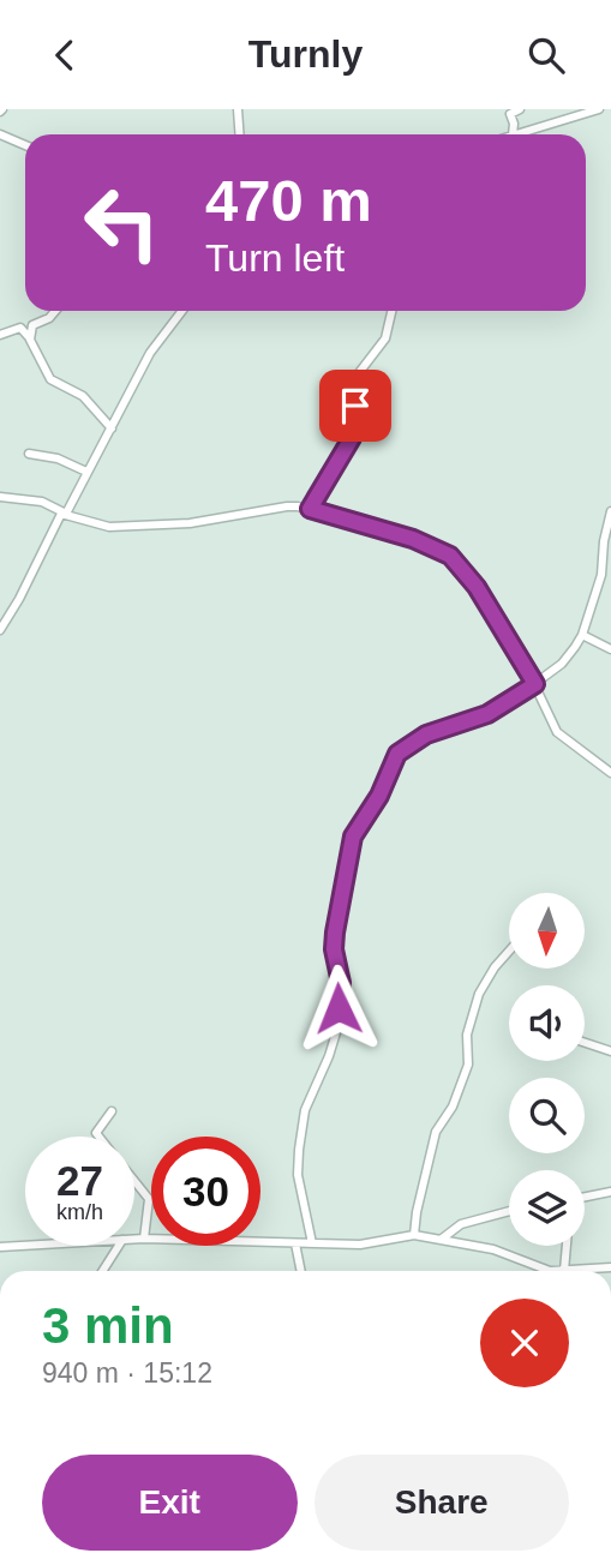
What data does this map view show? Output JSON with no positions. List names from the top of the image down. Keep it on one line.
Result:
{"north":"bottom","page":{"header":"Turnly","turn":["470 m","Turn left"],"speed":"27 km/h","limit":"30","heading":["3 min","940 m · 15:12"],"buttons":["Exit","Share"]}}
